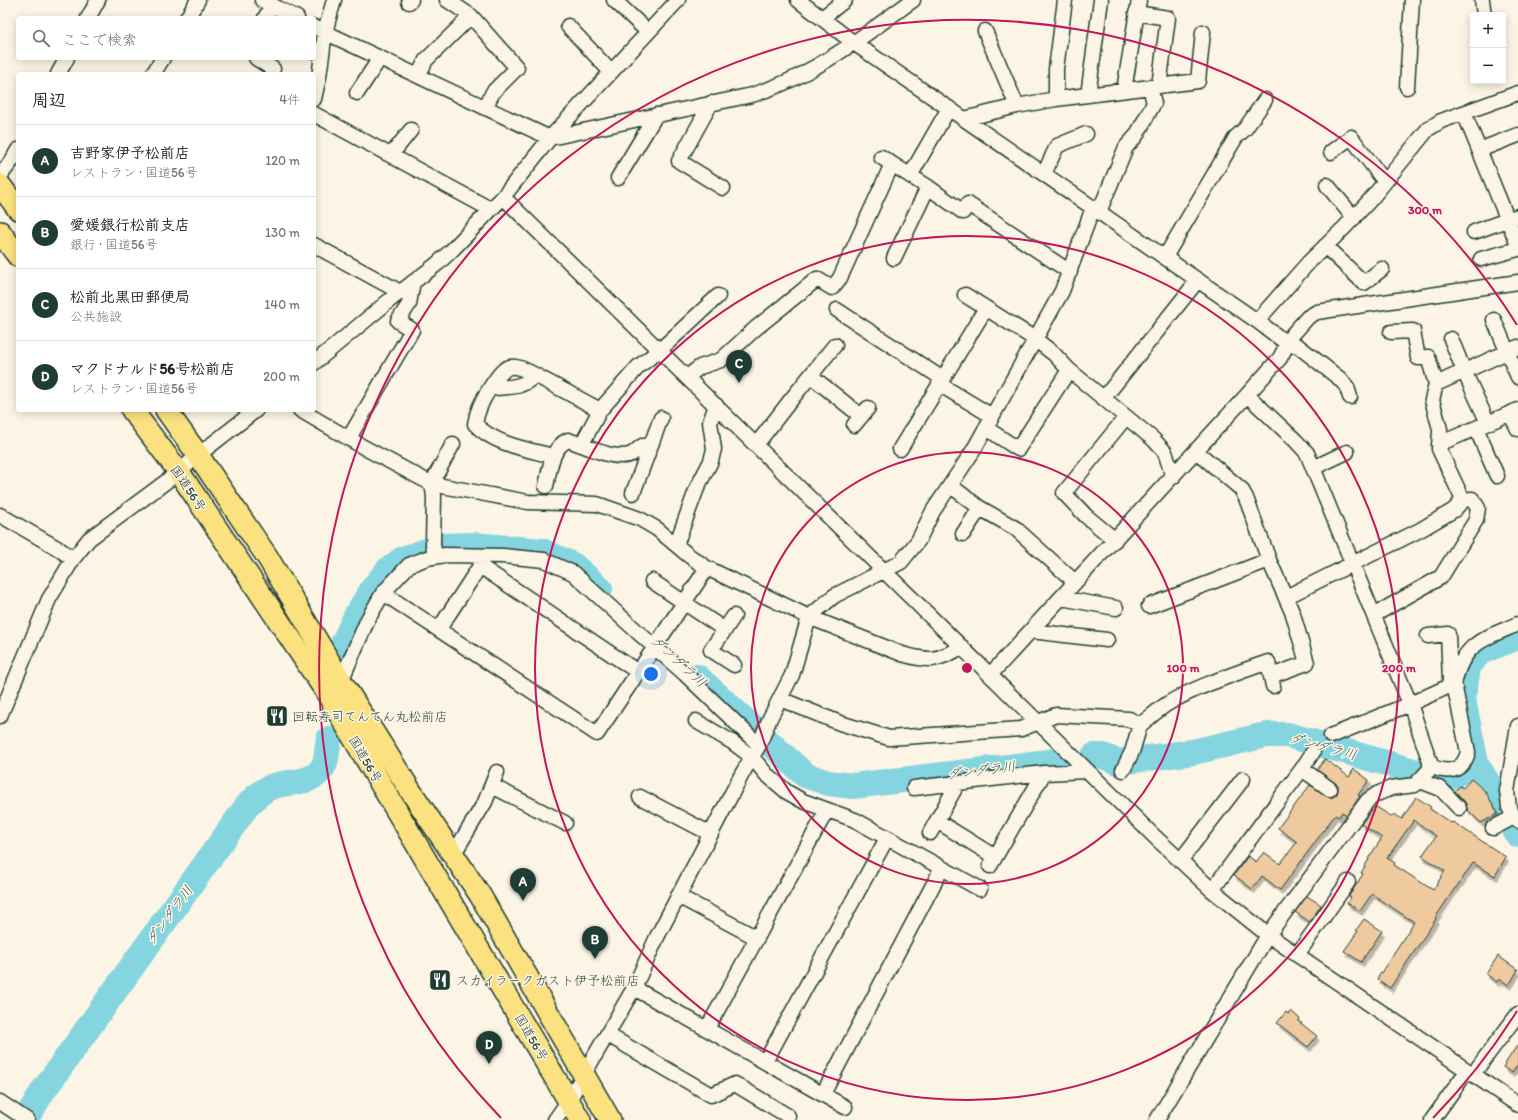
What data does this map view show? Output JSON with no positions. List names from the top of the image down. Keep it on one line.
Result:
{"streets":{"highway":["国道56号"]},"water":["ダンダラ川"],"places":{"restaurant":["回転寿司てんてん丸松前店","スカイラークガスト伊予松前店"]},"page":{"map_buttons":["+","−"],"search":"ここで検索","heading":["周辺","4件"],"list":[{"mark":"A","name":"吉野家伊予松前店","note":"レストラン · 国道56号","value":"120 m"},{"mark":"B","name":"愛媛銀行松前支店","note":"銀行 · 国道56号","value":"130 m"},{"mark":"C","name":"松前北黒田郵便局","note":"公共施設","value":"140 m"},{"mark":"D","name":"マクドナルド56号松前店","note":"レストラン · 国道56号","value":"200 m"}],"pins":["C","A","B","D"]},"rings":["300 m","100 m","200 m"]}
